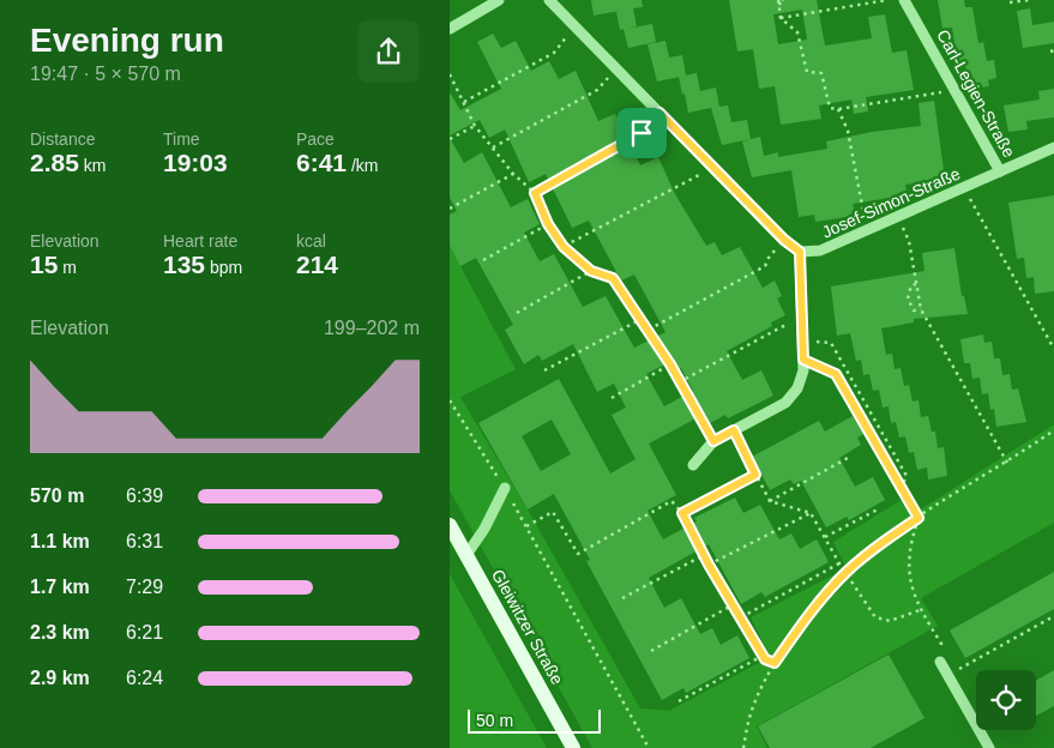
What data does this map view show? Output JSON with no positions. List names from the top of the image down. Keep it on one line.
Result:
{"streets":{"main road":["Gleiwitzer Straße"],"street":["Carl-Legien-Straße","Josef-Simon-Straße"]},"crossings":[["Carl-Legien-Straße","Josef-Simon-Straße"]],"scale_bar":"50 m","page":{"heading":["Evening run","19:47 · 5 × 570 m"],"stats":[["Distance","2.85 km"],["Time","19:03"],["Pace","6:41 /km"],["Elevation","15 m"],["Heart rate","135 bpm"],["kcal","214"]],"chart":["Elevation","199–202 m"],"list":[{"name":"570 m","note":"6:39"},{"name":"1.1 km","note":"6:31"},{"name":"1.7 km","note":"7:29"},{"name":"2.3 km","note":"6:21"},{"name":"2.9 km","note":"6:24"}],"scale":"50 m"}}
